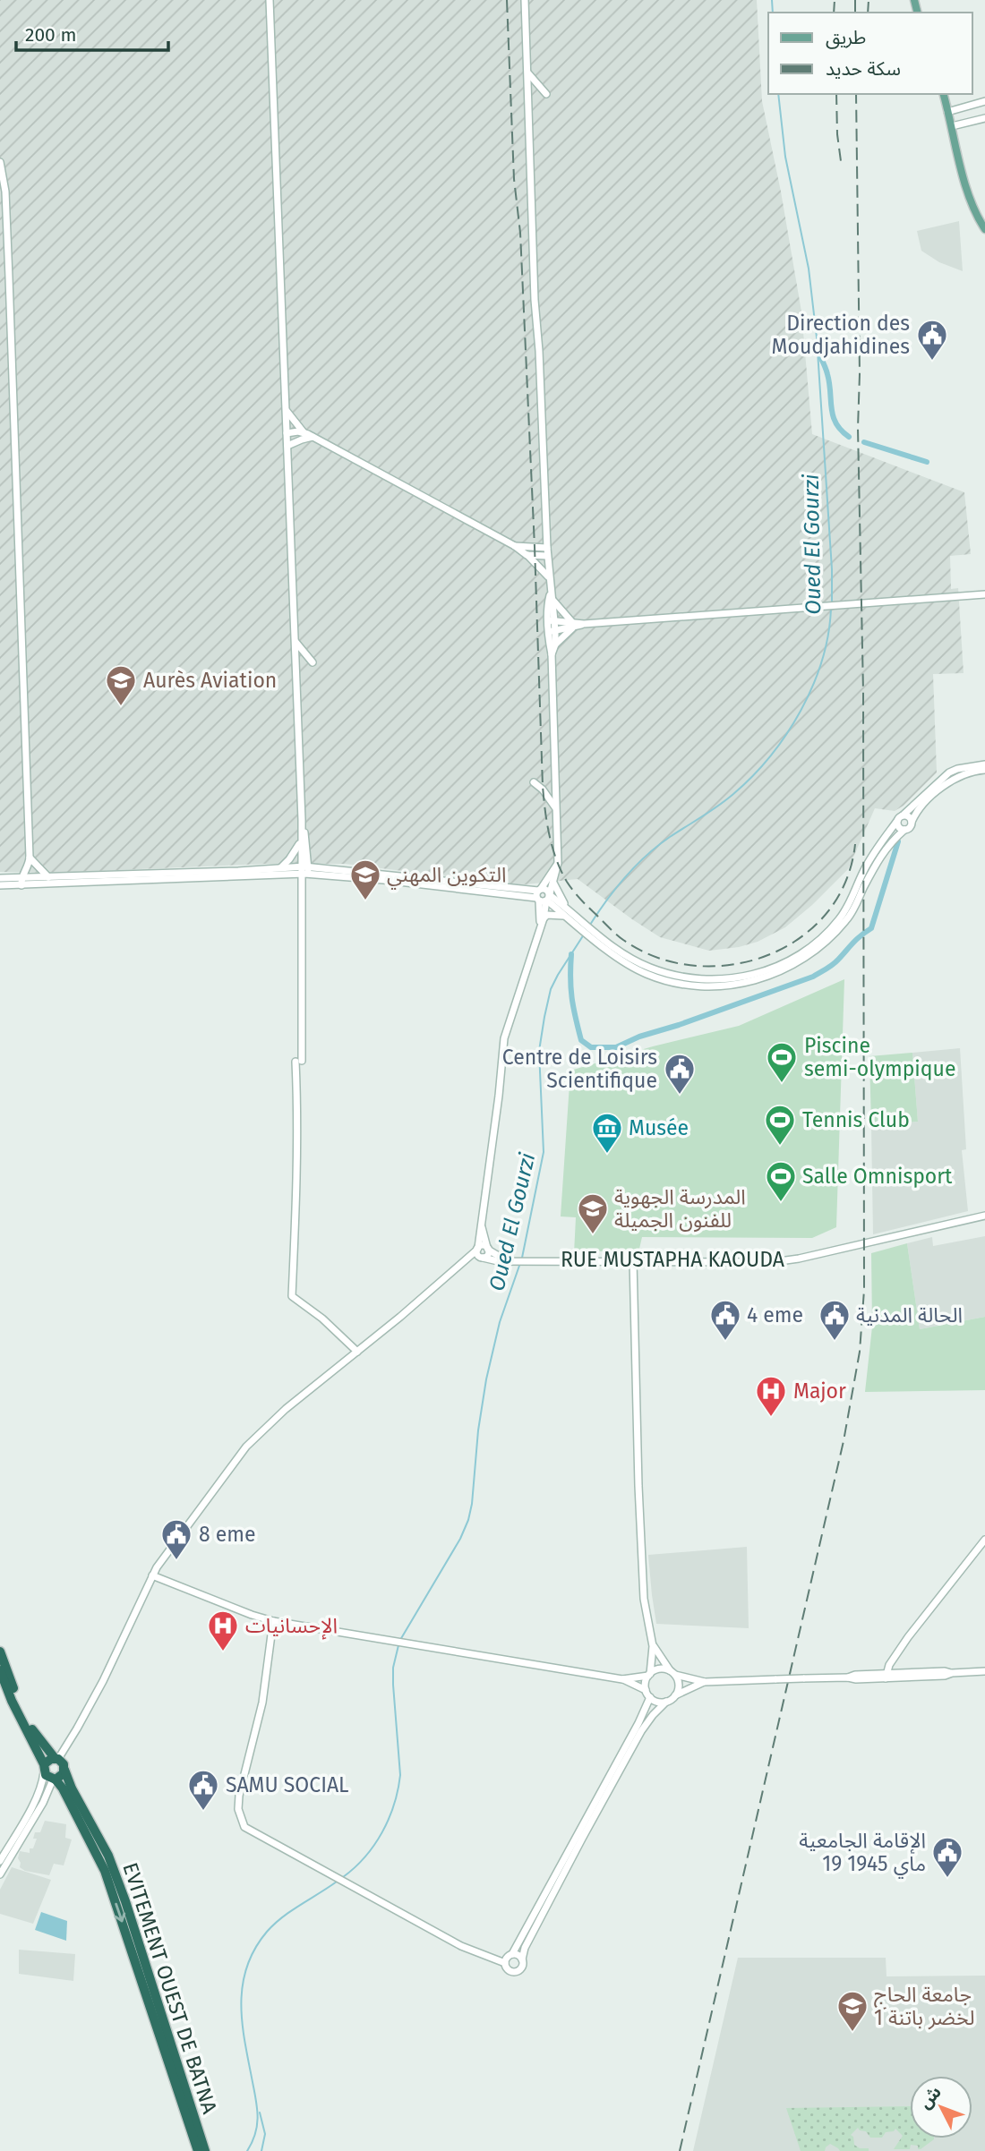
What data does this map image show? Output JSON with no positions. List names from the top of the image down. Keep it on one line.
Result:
{"streets":{"highway":["EVITEMENT OUEST DE BATNA"],"main road":["RUE MUSTAPHA KAOUDA"]},"water":["Oued El Gourzi"],"places":{"public building":["Direction des Moudjahidines","Centre de Loisirs Scientifique","4 eme","الحالة المدنية","8 eme","SAMU SOCIAL","الإقامة الجامعية 19 ماي 1945"],"school or university":["Aurès Aviation","التكوين المهني","المدرسة الجهوية للفنون الجميلة","جامعة الحاج لخضر باتنة 1"],"sports":["Piscine semi-olympique","Tennis Club","Salle Omnisport"],"museum":["Musée"],"hospital":["Major","الإحسانيات"]},"legend":["طريق","سكة حديد"],"scale_bar":"200 m","north":"top left"}
